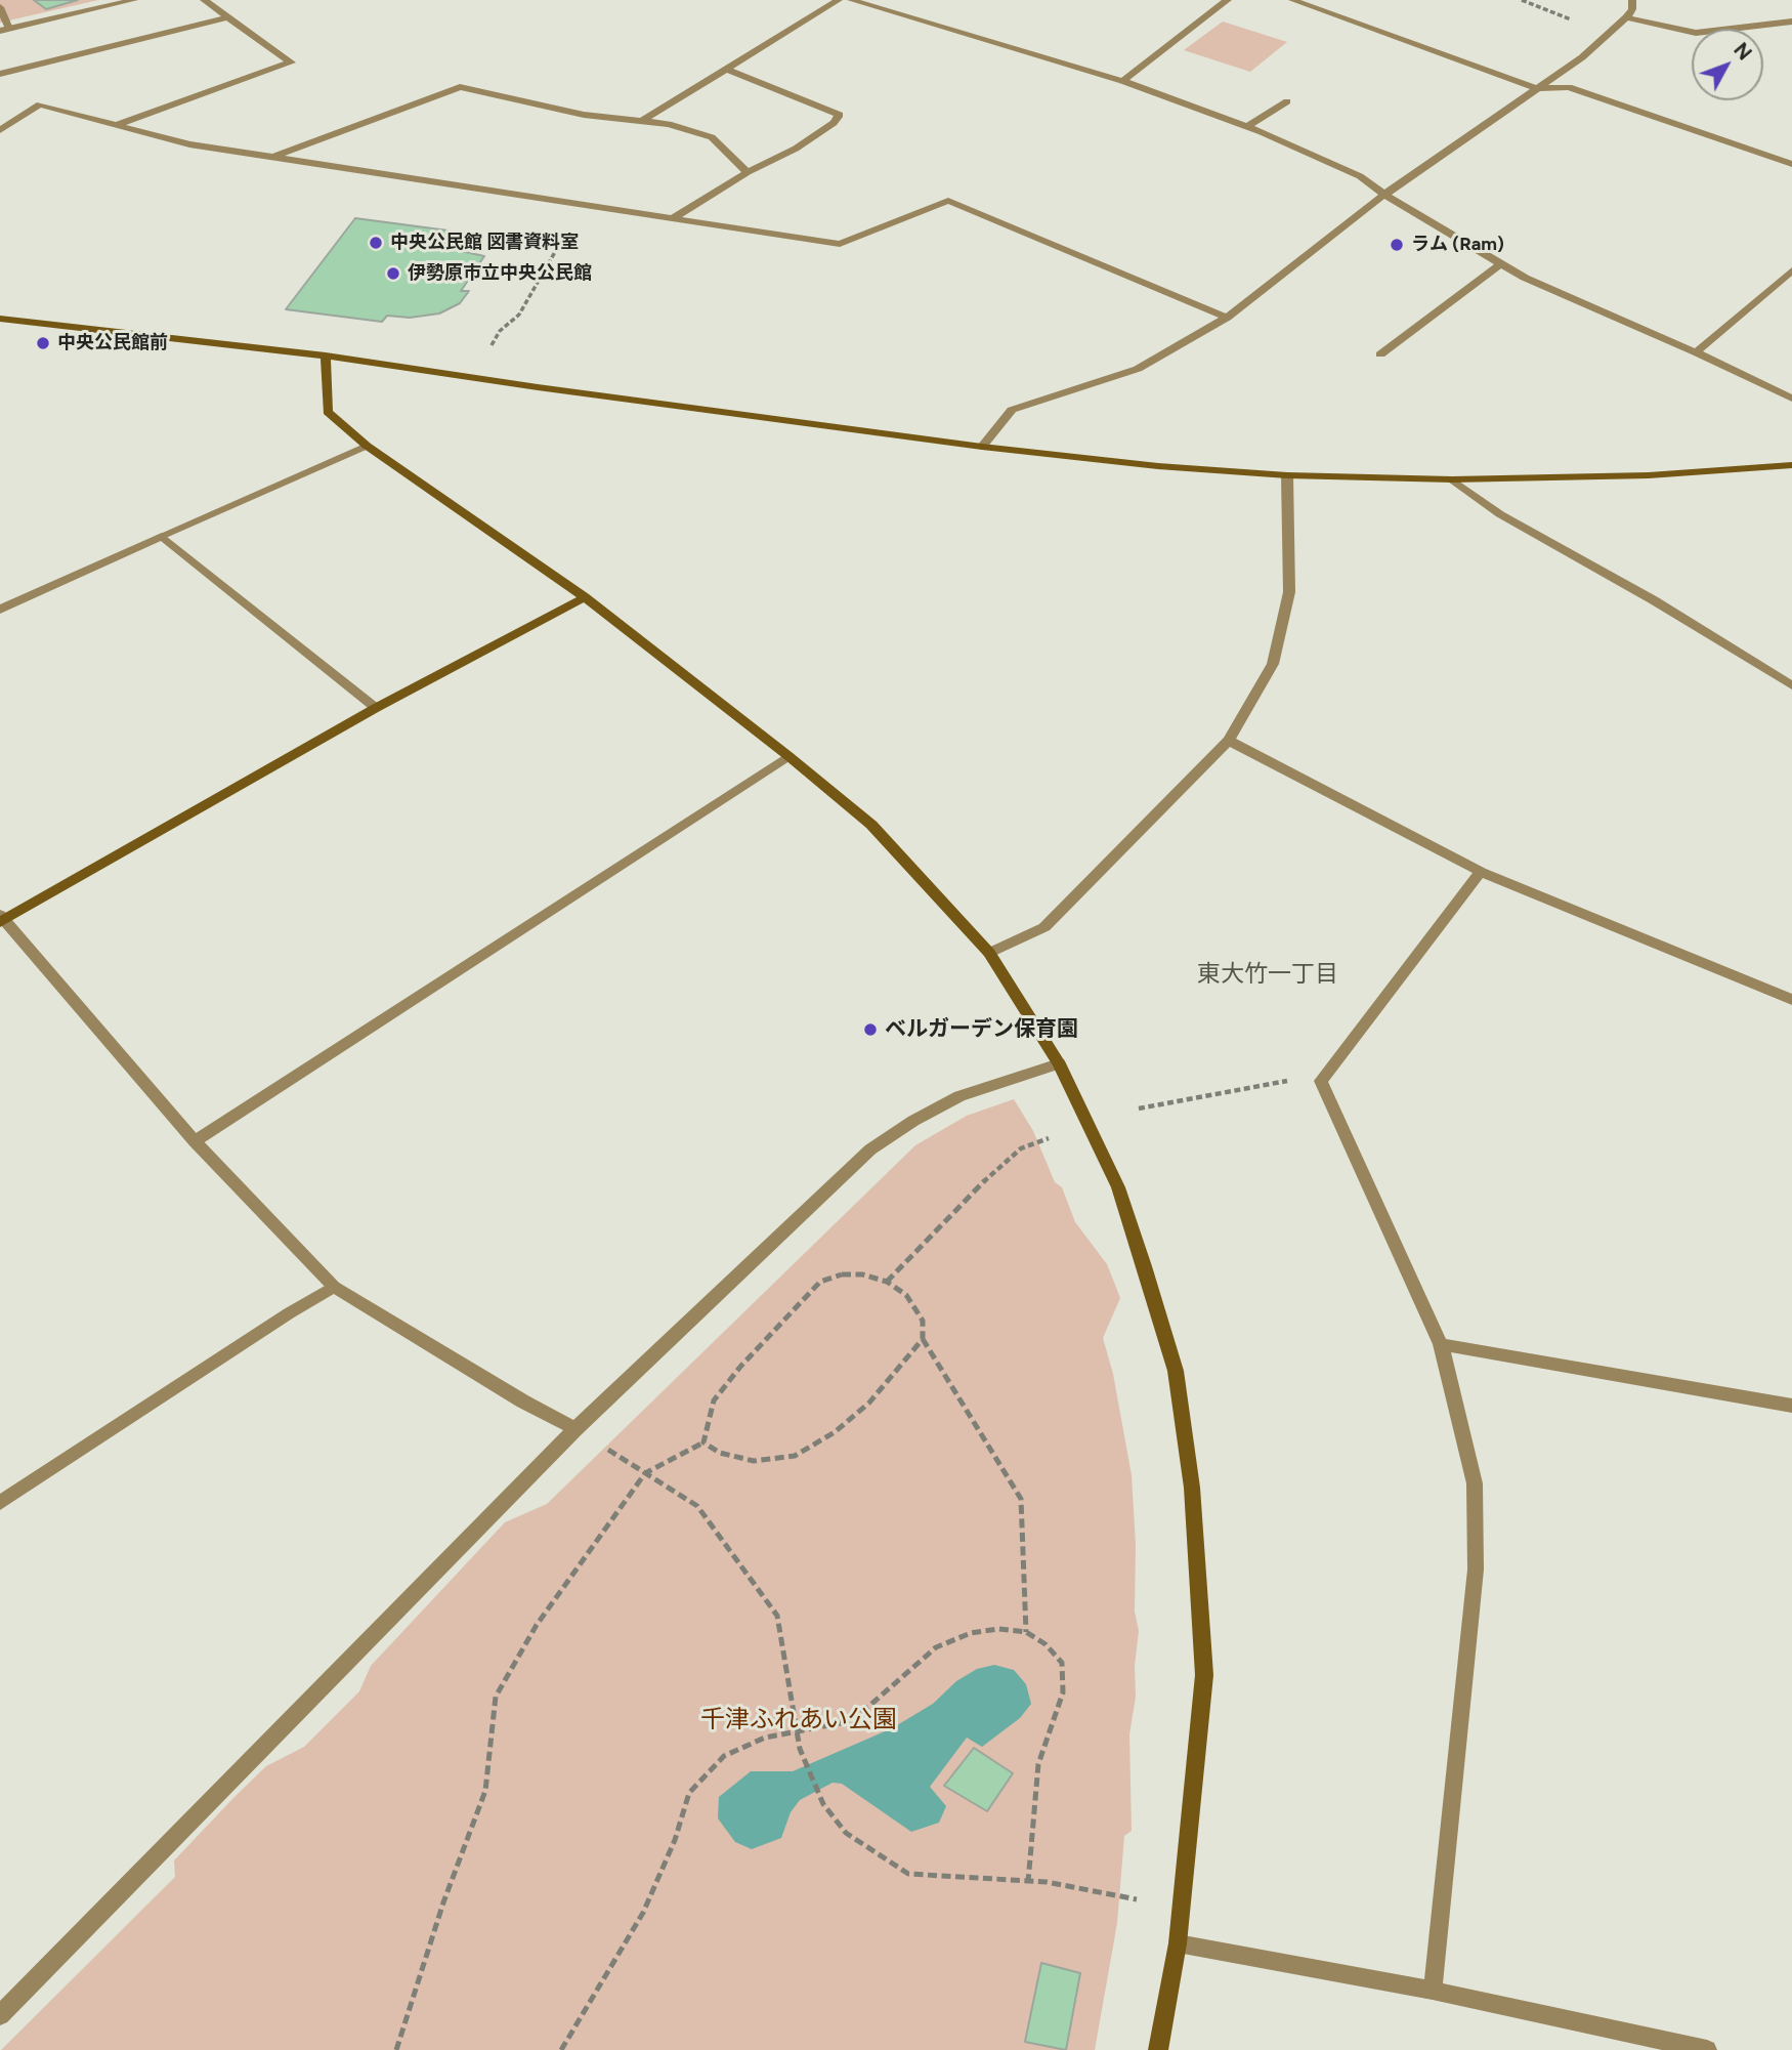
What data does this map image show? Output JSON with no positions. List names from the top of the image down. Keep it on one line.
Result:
{"districts":["東大竹一丁目"],"parks":["千津ふれあい公園"],"places":["中央公民館 図書資料室","ラム (Ram)","伊勢原市立中央公民館","中央公民館前","ベルガーデン保育園"],"north":"top right"}
